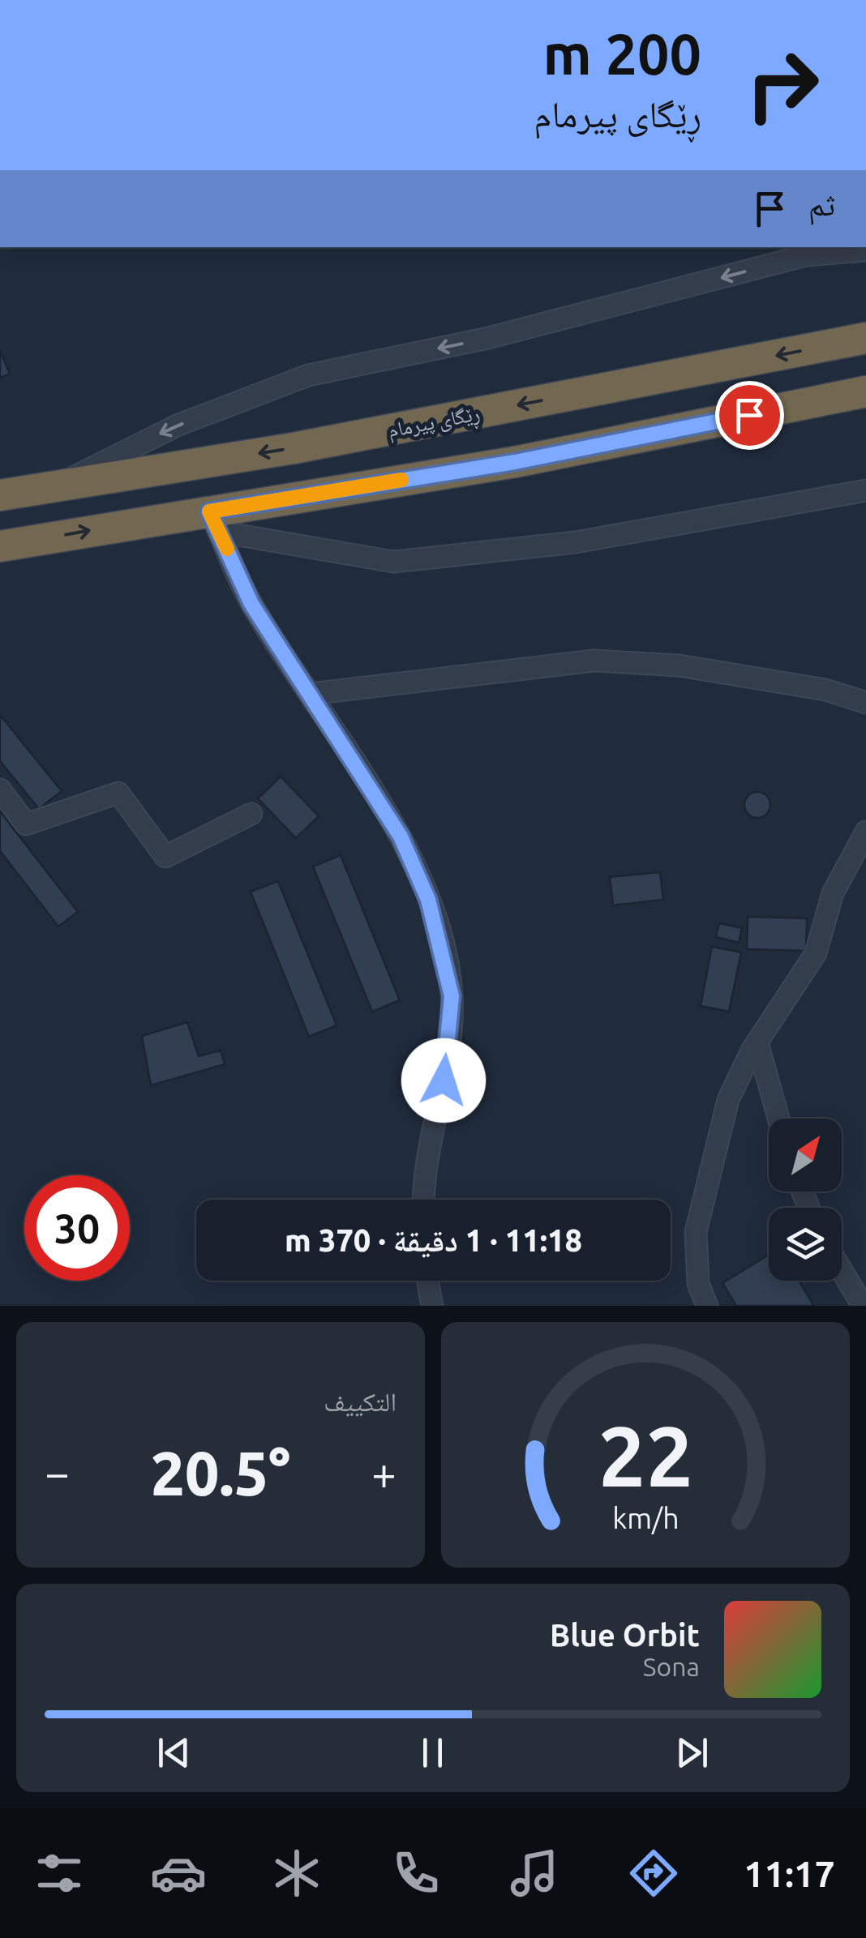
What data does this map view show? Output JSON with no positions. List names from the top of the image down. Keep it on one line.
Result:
{"streets":{"highway":["ڕێگای پیرمام"]},"north":"top right","page":{"turn":["200 m","ڕێگای پیرمام"],"then":"ثم","limit":"30","trip":"11:18 · 1 دقيقة · 370 m","tile":"التكييف","heat":["−","20.5°","+"],"song":["Blue Orbit","Sona"],"tabs":"11:17","gauge":["22","km/h"]}}
